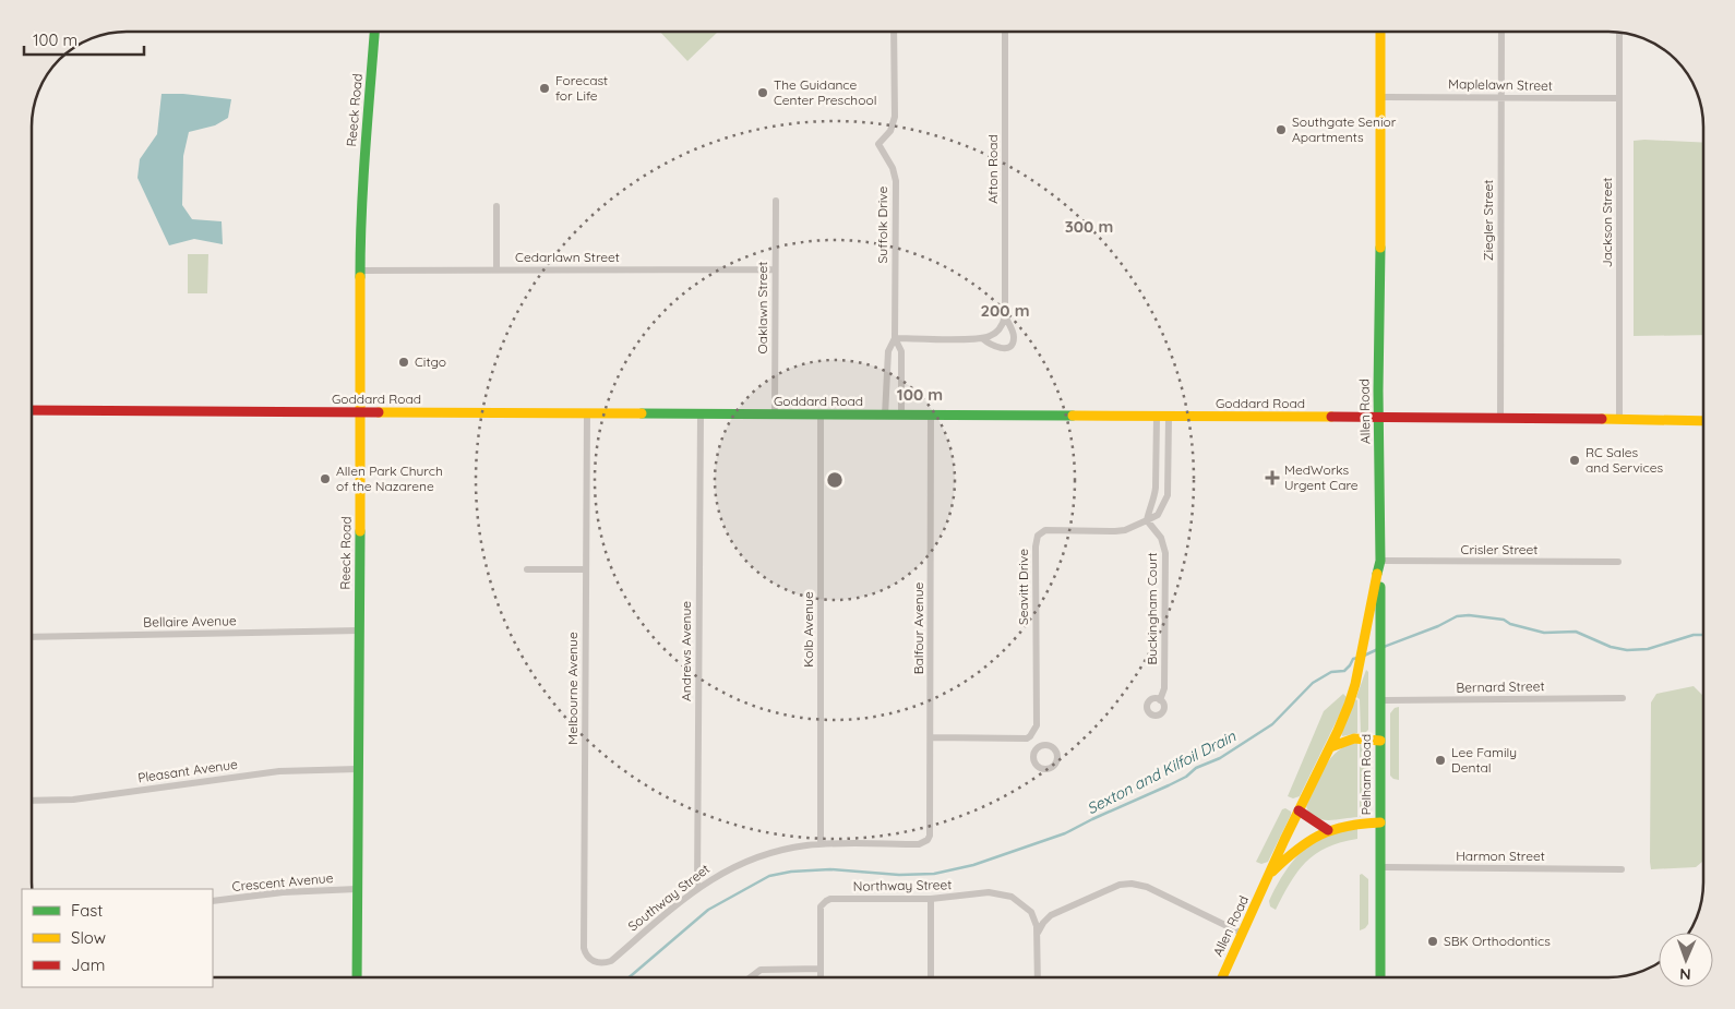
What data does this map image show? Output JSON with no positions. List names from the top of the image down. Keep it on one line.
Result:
{"streets":{"main road":["Reeck Road","Goddard Road","Allen Road","Pelham Road"],"street":["Maplelawn Street","Afton Road","Ziegler Street","Jackson Street","Suffolk Drive","Cedarlawn Street","Oaklawn Street","Crisler Street","Seavitt Drive","Buckingham Court","Bellaire Avenue","Balfour Avenue","Kolb Avenue","Andrews Avenue","Bernard Street","Melbourne Avenue","Pleasant Avenue","Harmon Street","Crescent Avenue","Northway Street","Southway Street"]},"crossings":[["Maplelawn Street","Ziegler Street"],["Maplelawn Street","Jackson Street"],["Maplelawn Street","Allen Road"],["Reeck Road","Cedarlawn Street"],["Reeck Road","Goddard Road"],["Reeck Road","Bellaire Avenue"],["Reeck Road","Pleasant Avenue"],["Reeck Road","Crescent Avenue"],["Ziegler Street","Goddard Road"],["Jackson Street","Goddard Road"],["Suffolk Drive","Goddard Road"],["Cedarlawn Street","Oaklawn Street"],["Oaklawn Street","Goddard Road"],["Goddard Road","Allen Road"],["Goddard Road","Balfour Avenue"],["Goddard Road","Kolb Avenue"],["Goddard Road","Andrews Avenue"],["Goddard Road","Melbourne Avenue"],["Allen Road","Crisler Street"],["Allen Road","Pelham Road"],["Crisler Street","Pelham Road"],["Seavitt Drive","Buckingham Court"],["Balfour Avenue","Southway Street"],["Kolb Avenue","Southway Street"],["Andrews Avenue","Southway Street"],["Bernard Street","Pelham Road"],["Melbourne Avenue","Southway Street"],["Pelham Road","Harmon Street"]],"water":["Sexton and Kilfoil Drain"],"places":{"other":["Forecast for Life","The Guidance Center Preschool","Southgate Senior Apartments","Citgo","RC Sales and Services","Allen Park Church of the Nazarene","Lee Family Dental","SBK Orthodontics"],"health":["MedWorks Urgent Care"]},"legend":["Fast","Slow","Jam"],"scale_bar":"100 m","north":"bottom","rings":["300 m","200 m","100 m"]}
